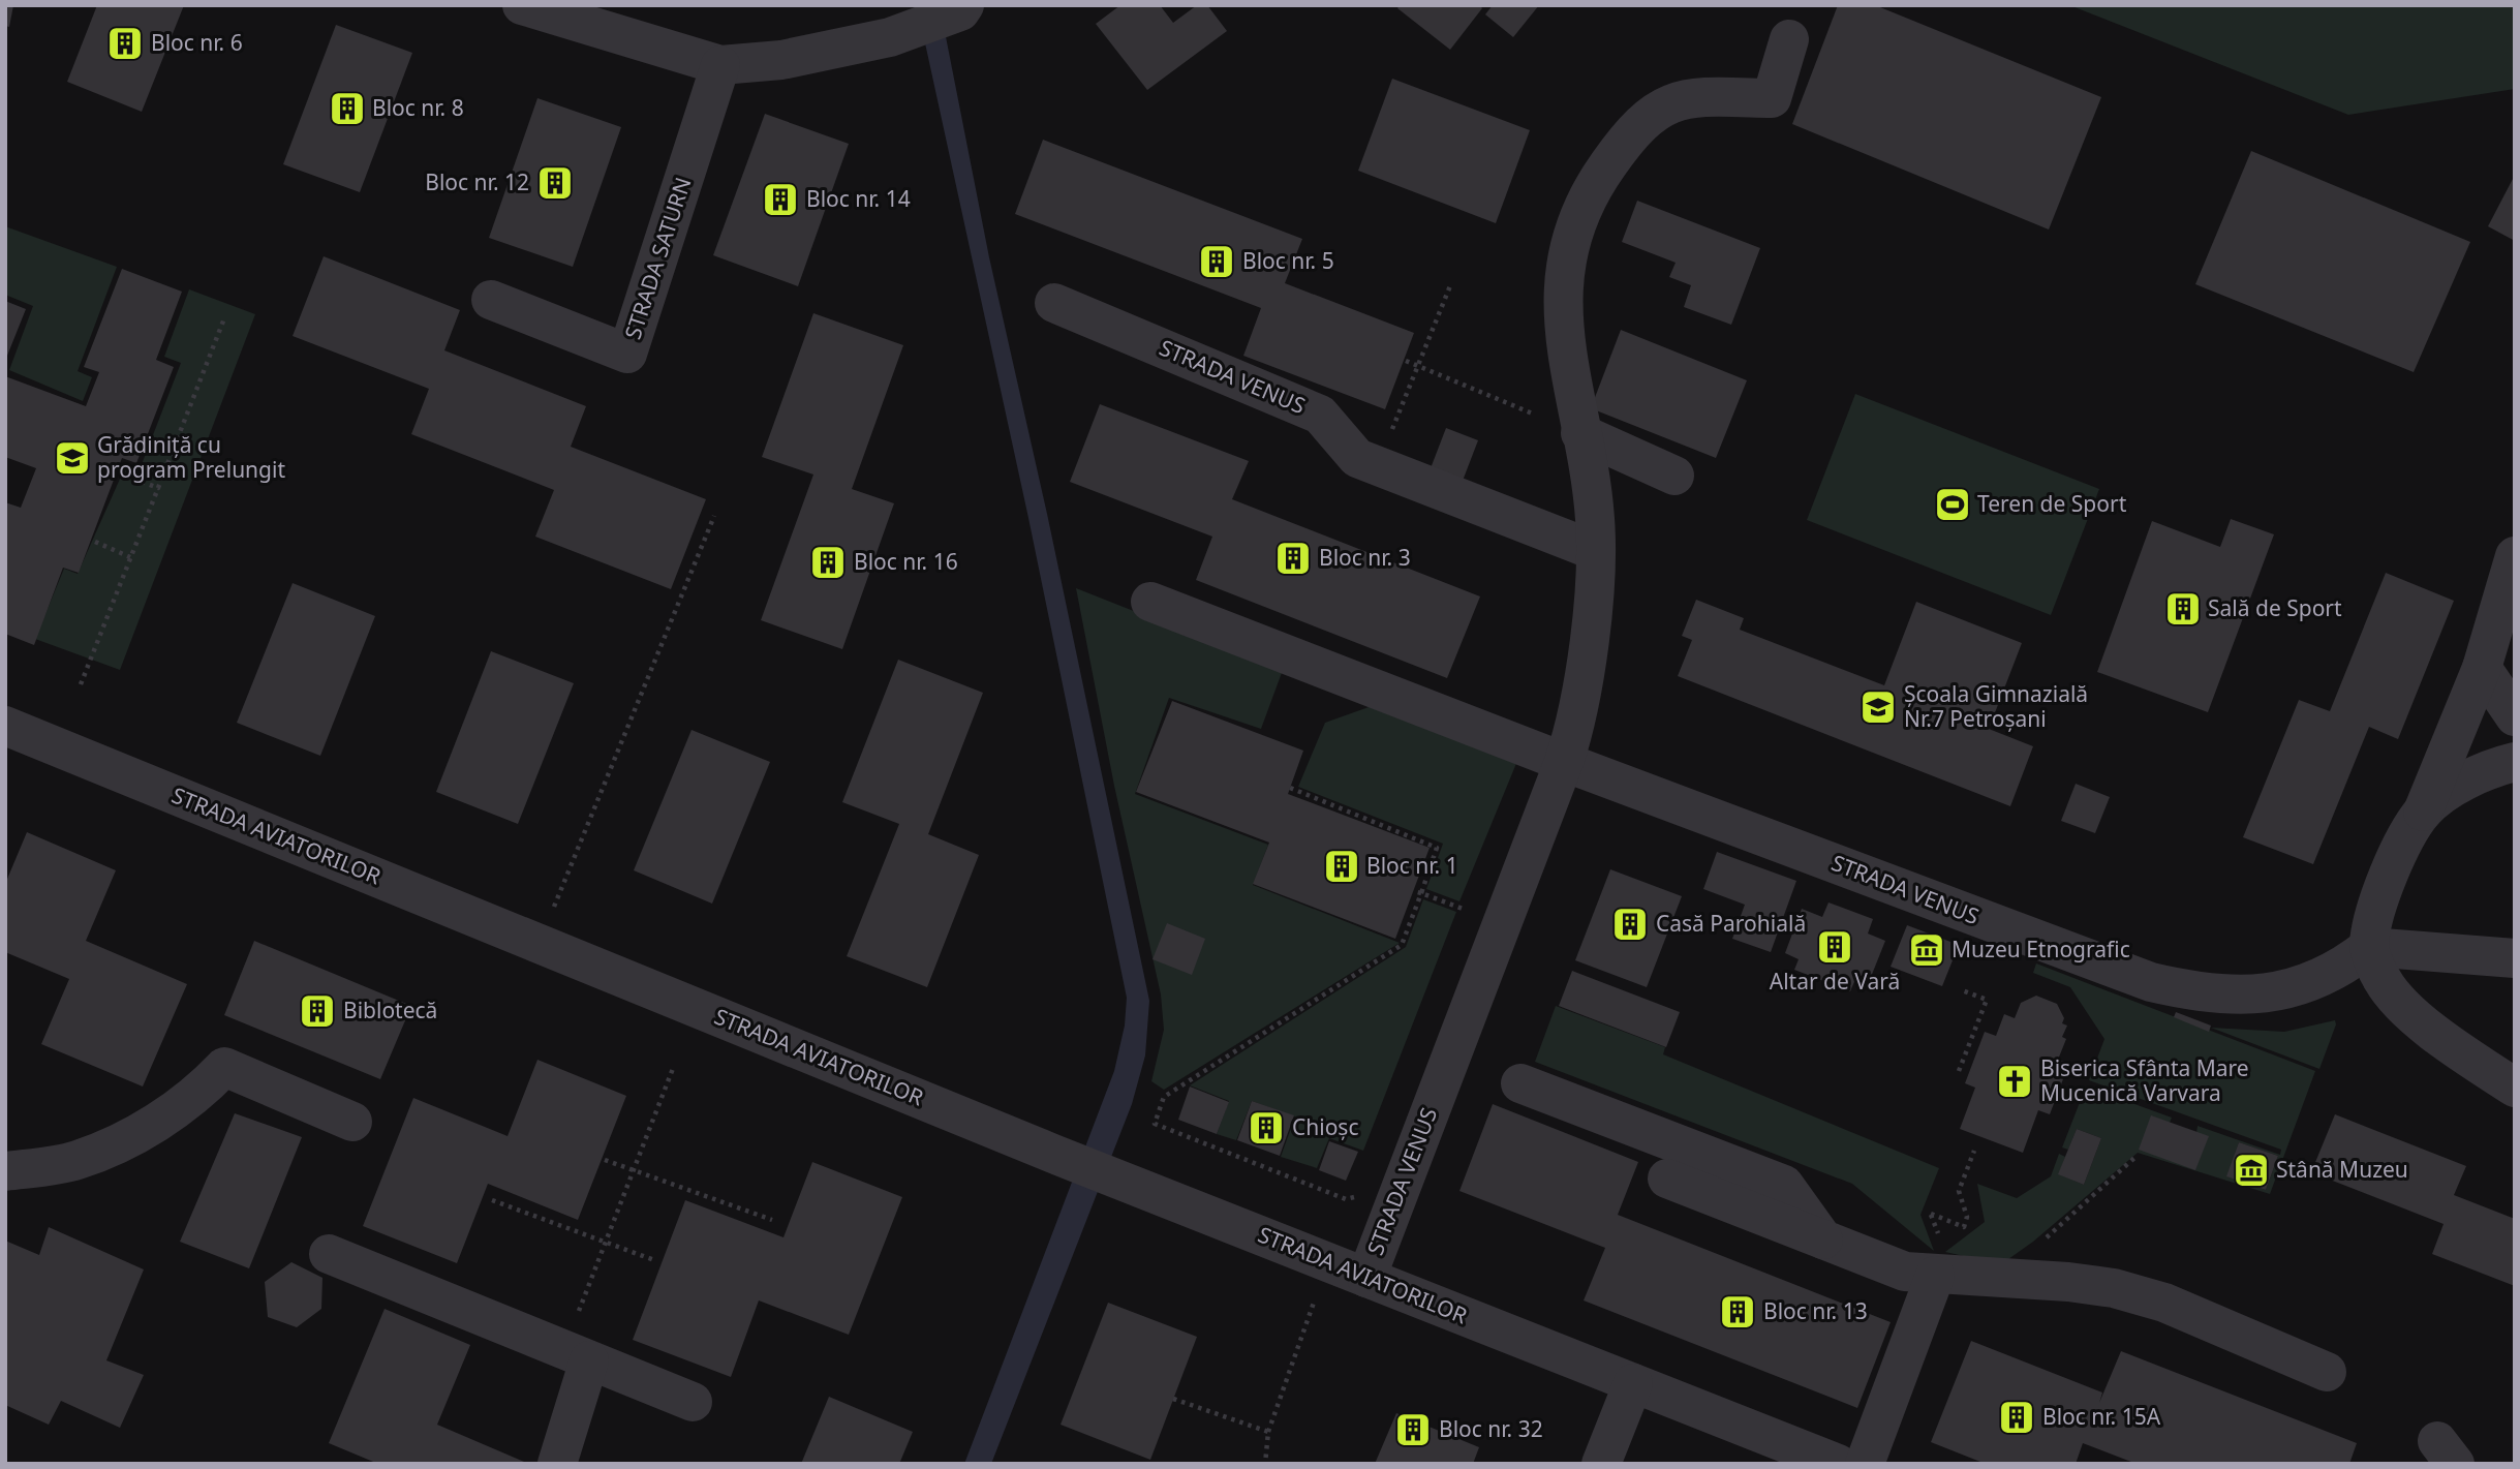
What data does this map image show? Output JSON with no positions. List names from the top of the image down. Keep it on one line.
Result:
{"streets":{"street":["STRADA SATURN","STRADA VENUS","STRADA AVIATORILOR"]},"crossings":[["STRADA VENUS","STRADA AVIATORILOR"]],"places":{"building":["Bloc nr. 6","Bloc nr. 8","Bloc nr. 12","Bloc nr. 14","Bloc nr. 5","Bloc nr. 3","Bloc nr. 16","Sală de Sport","Bloc nr. 1","Casă Parohială","Altar de Vară","Biblotecă","Chioșc","Bloc nr. 13","Bloc nr. 15A","Bloc nr. 32"],"school or university":["Grădiniță cu program Prelungit","Școala Gimnazială Nr.7 Petroșani"],"sports":["Teren de Sport"],"museum":["Muzeu Etnografic","Stână Muzeu"],"church":["Biserica Sfânta Mare Mucenică Varvara"]}}
